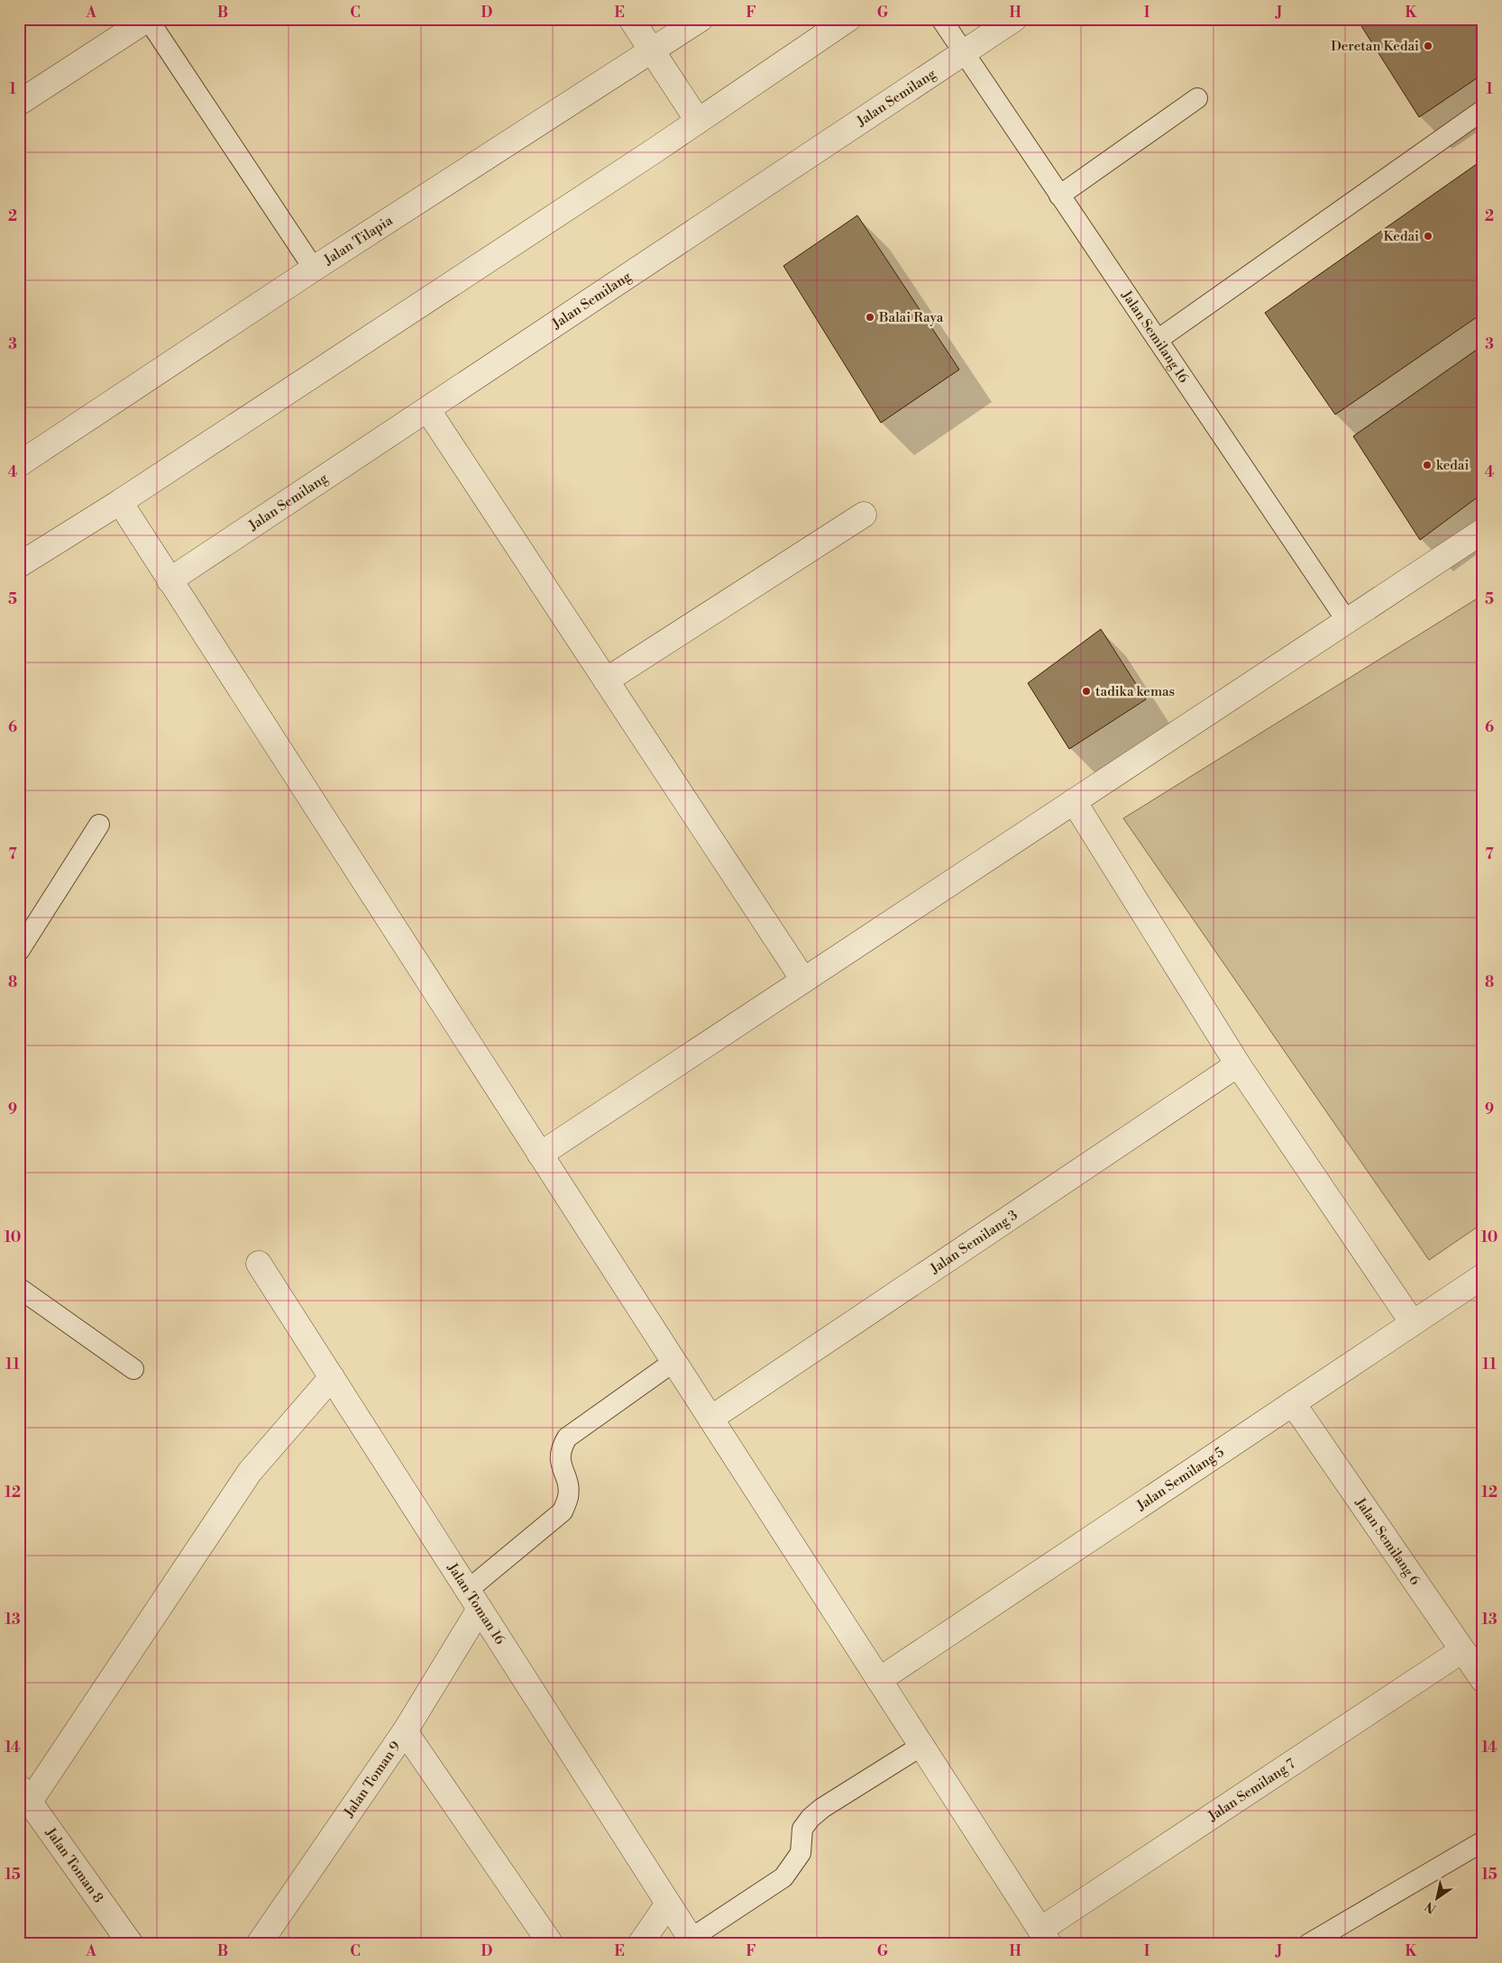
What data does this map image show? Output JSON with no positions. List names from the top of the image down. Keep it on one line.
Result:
{"streets":{"street":["Jalan Semilang","Jalan Tilapia","Jalan Semilang 3","Jalan Semilang 5","Jalan Semilang 6","Jalan Toman 16","Jalan Toman 9","Jalan Semilang 7","Jalan Toman 8"],"lane":["Jalan Semilang 16"]},"crossings":[["Jalan Semilang","Jalan Semilang 16"],["Jalan Semilang 5","Jalan Semilang 6"],["Jalan Semilang 6","Jalan Semilang 7"],["Jalan Toman 16","Jalan Toman 9"]],"places":["Deretan Kedai","Kedai","Balai Raya","kedai","tadika kemas"],"north":"bottom left","grid":{"columns":["A","B","C","D","E","F","G","H","I","J","K"],"rows":["1","2","3","4","5","6","7","8","9","10","11","12","13","14","15"]}}
